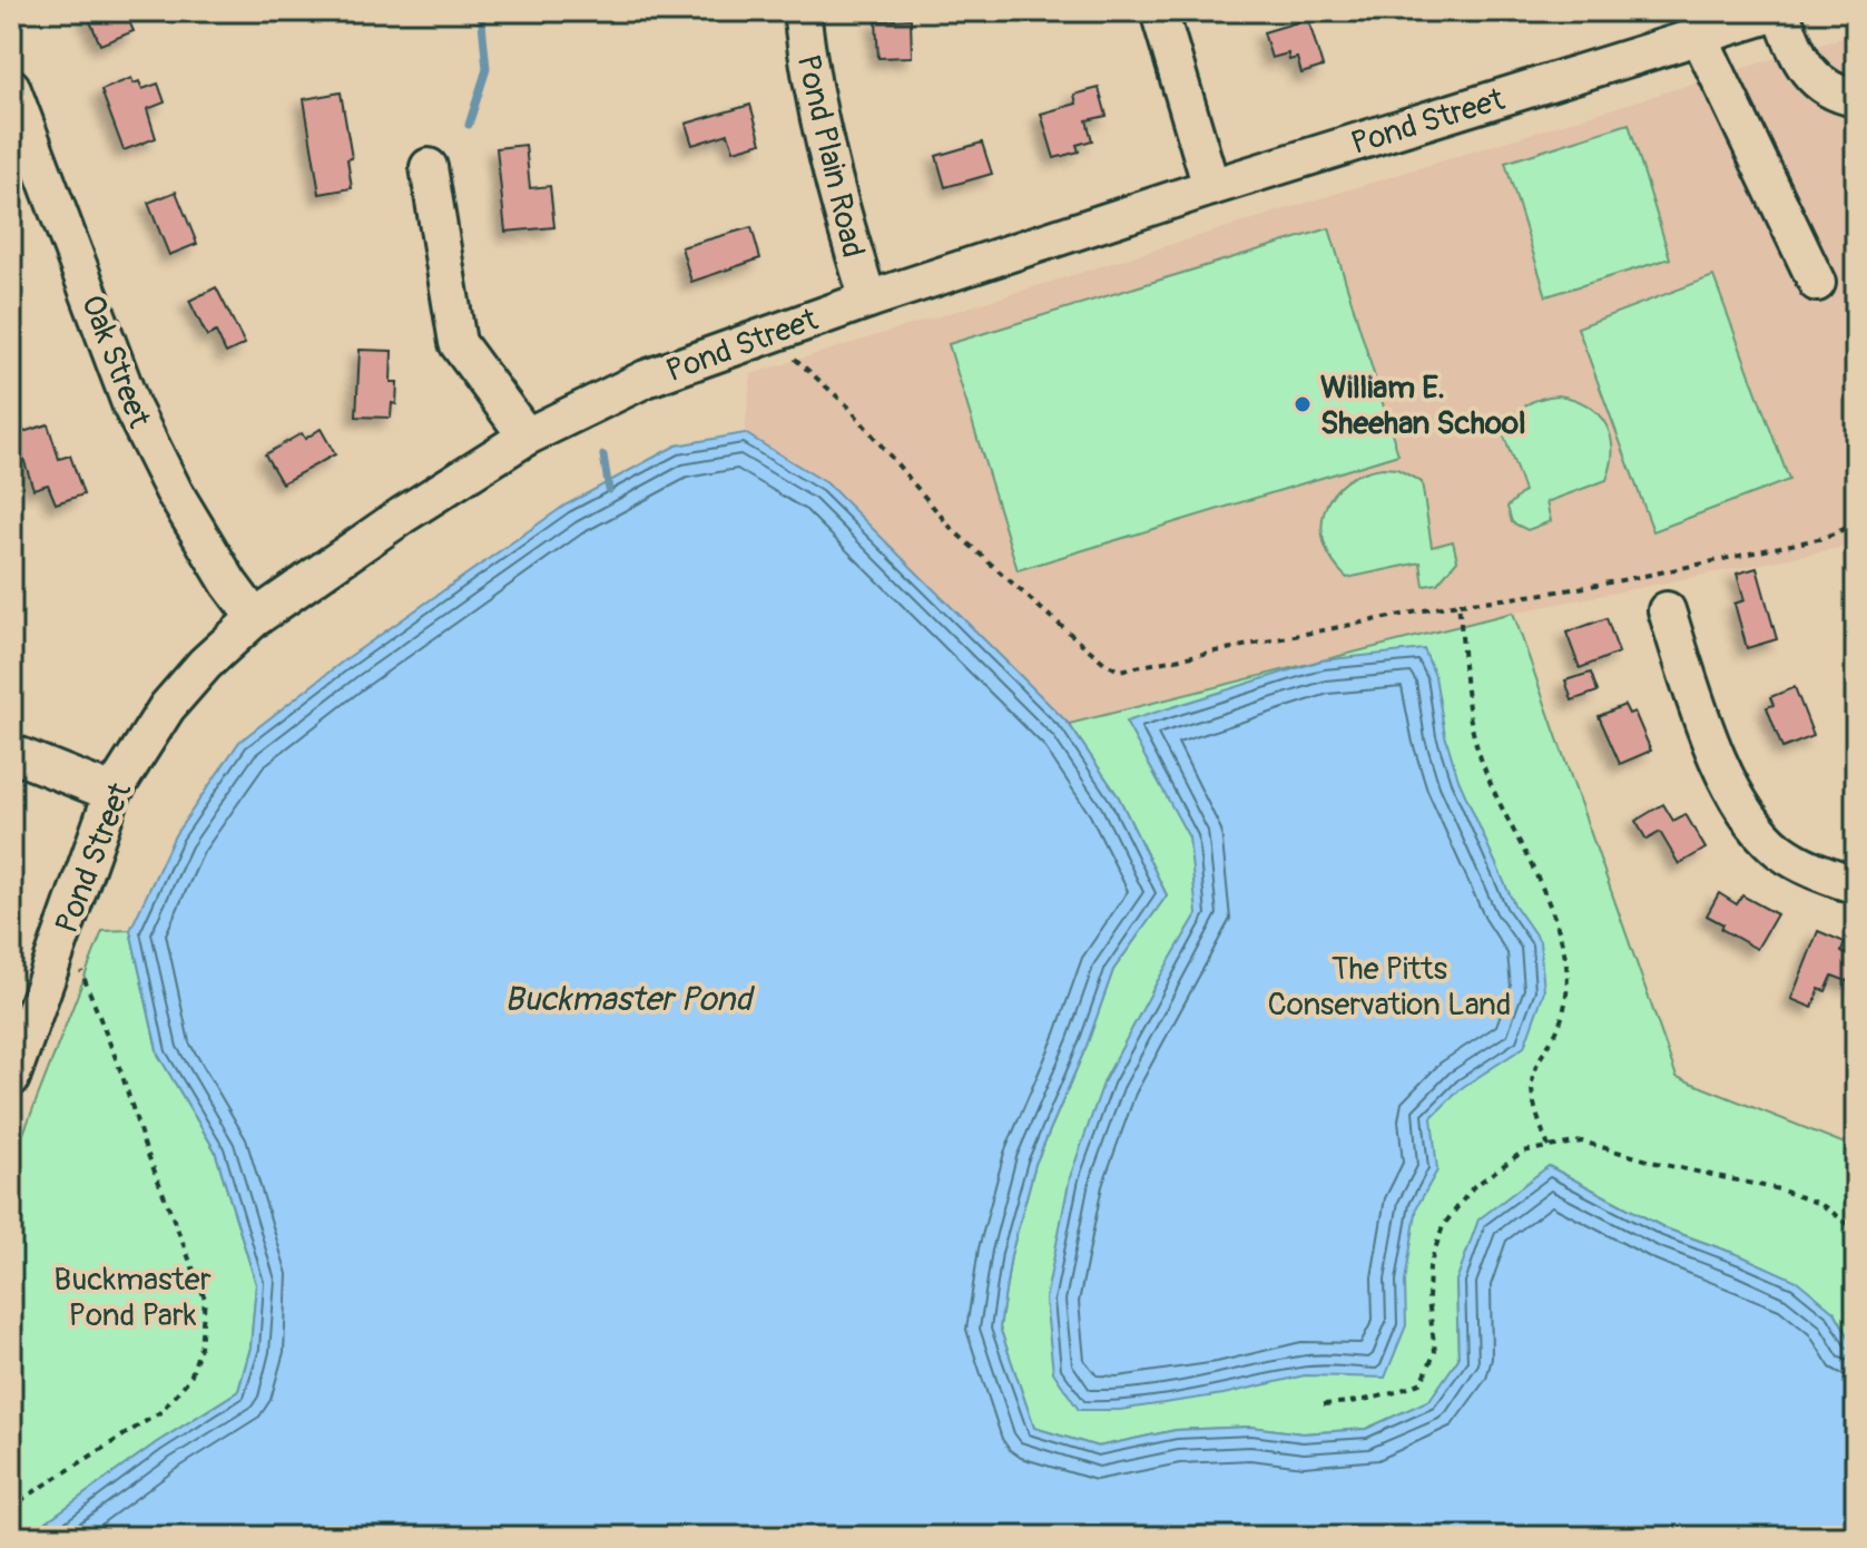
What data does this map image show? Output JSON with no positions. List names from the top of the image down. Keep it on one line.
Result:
{"streets":{"street":["Pond Street","Pond Plain Road","Oak Street"]},"crossings":[["Pond Street","Pond Plain Road"],["Pond Street","Oak Street"]],"water":["Buckmaster Pond"],"parks":["The Pitts Conservation Land","Buckmaster Pond Park"],"places":["William E. Sheehan School"]}
